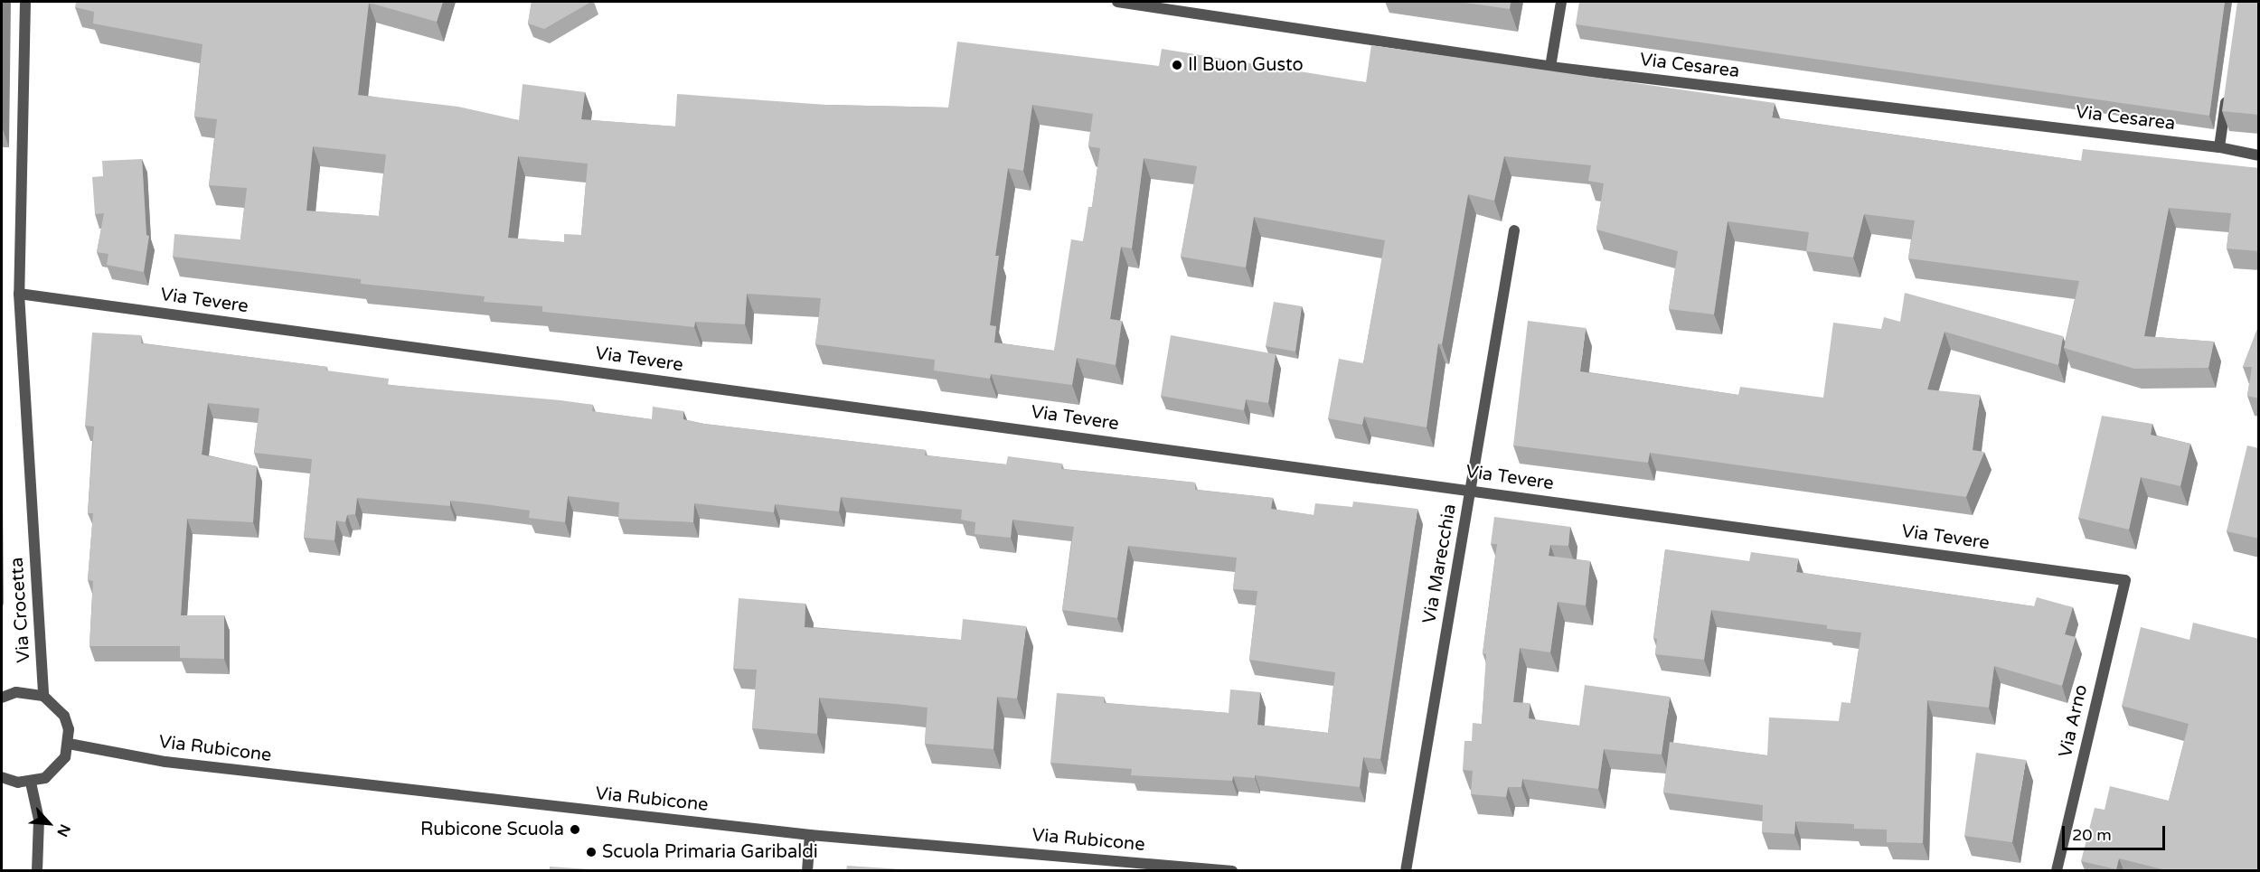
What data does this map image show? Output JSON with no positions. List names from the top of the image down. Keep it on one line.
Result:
{"streets":{"street":["Via Cesarea","Via Tevere","Via Marecchia","Via Crocetta","Via Arno","Via Rubicone"]},"crossings":[["Via Tevere","Via Marecchia"],["Via Tevere","Via Crocetta"],["Via Tevere","Via Arno"]],"places":["Il Buon Gusto","Rubicone Scuola","Scuola Primaria Garibaldi"],"scale_bar":"20 m","north":"bottom right"}
